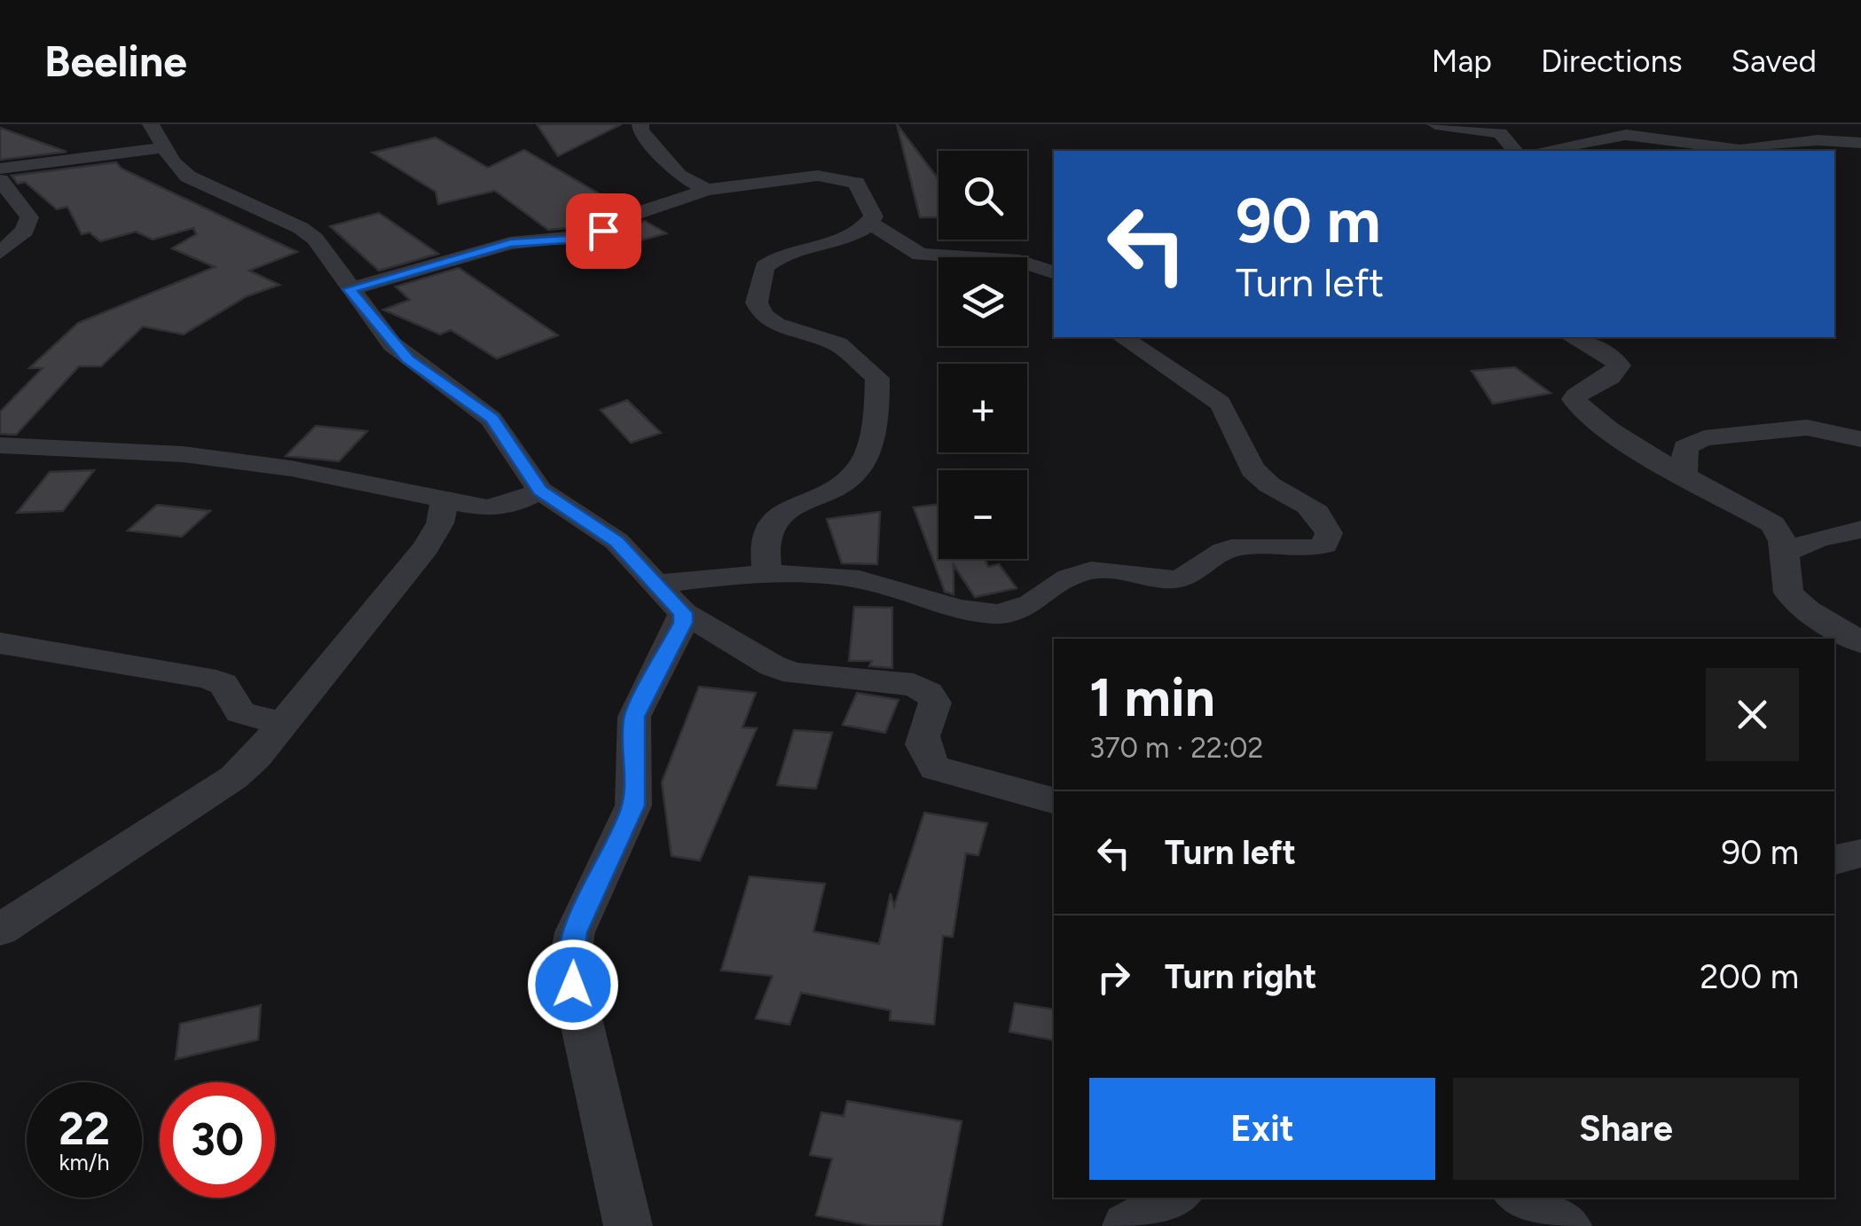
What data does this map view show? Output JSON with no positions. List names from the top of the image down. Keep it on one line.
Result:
{"page":{"header":"Beeline","nav":["Map","Directions","Saved"],"map_buttons":["+","−"],"turn":["90 m","Turn left"],"heading":["1 min","370 m · 22:02"],"list":[{"name":"Turn left","value":"90 m"},{"name":"Turn right","value":"200 m"}],"buttons":["Exit","Share"],"speed":"22 km/h","limit":"30"}}
